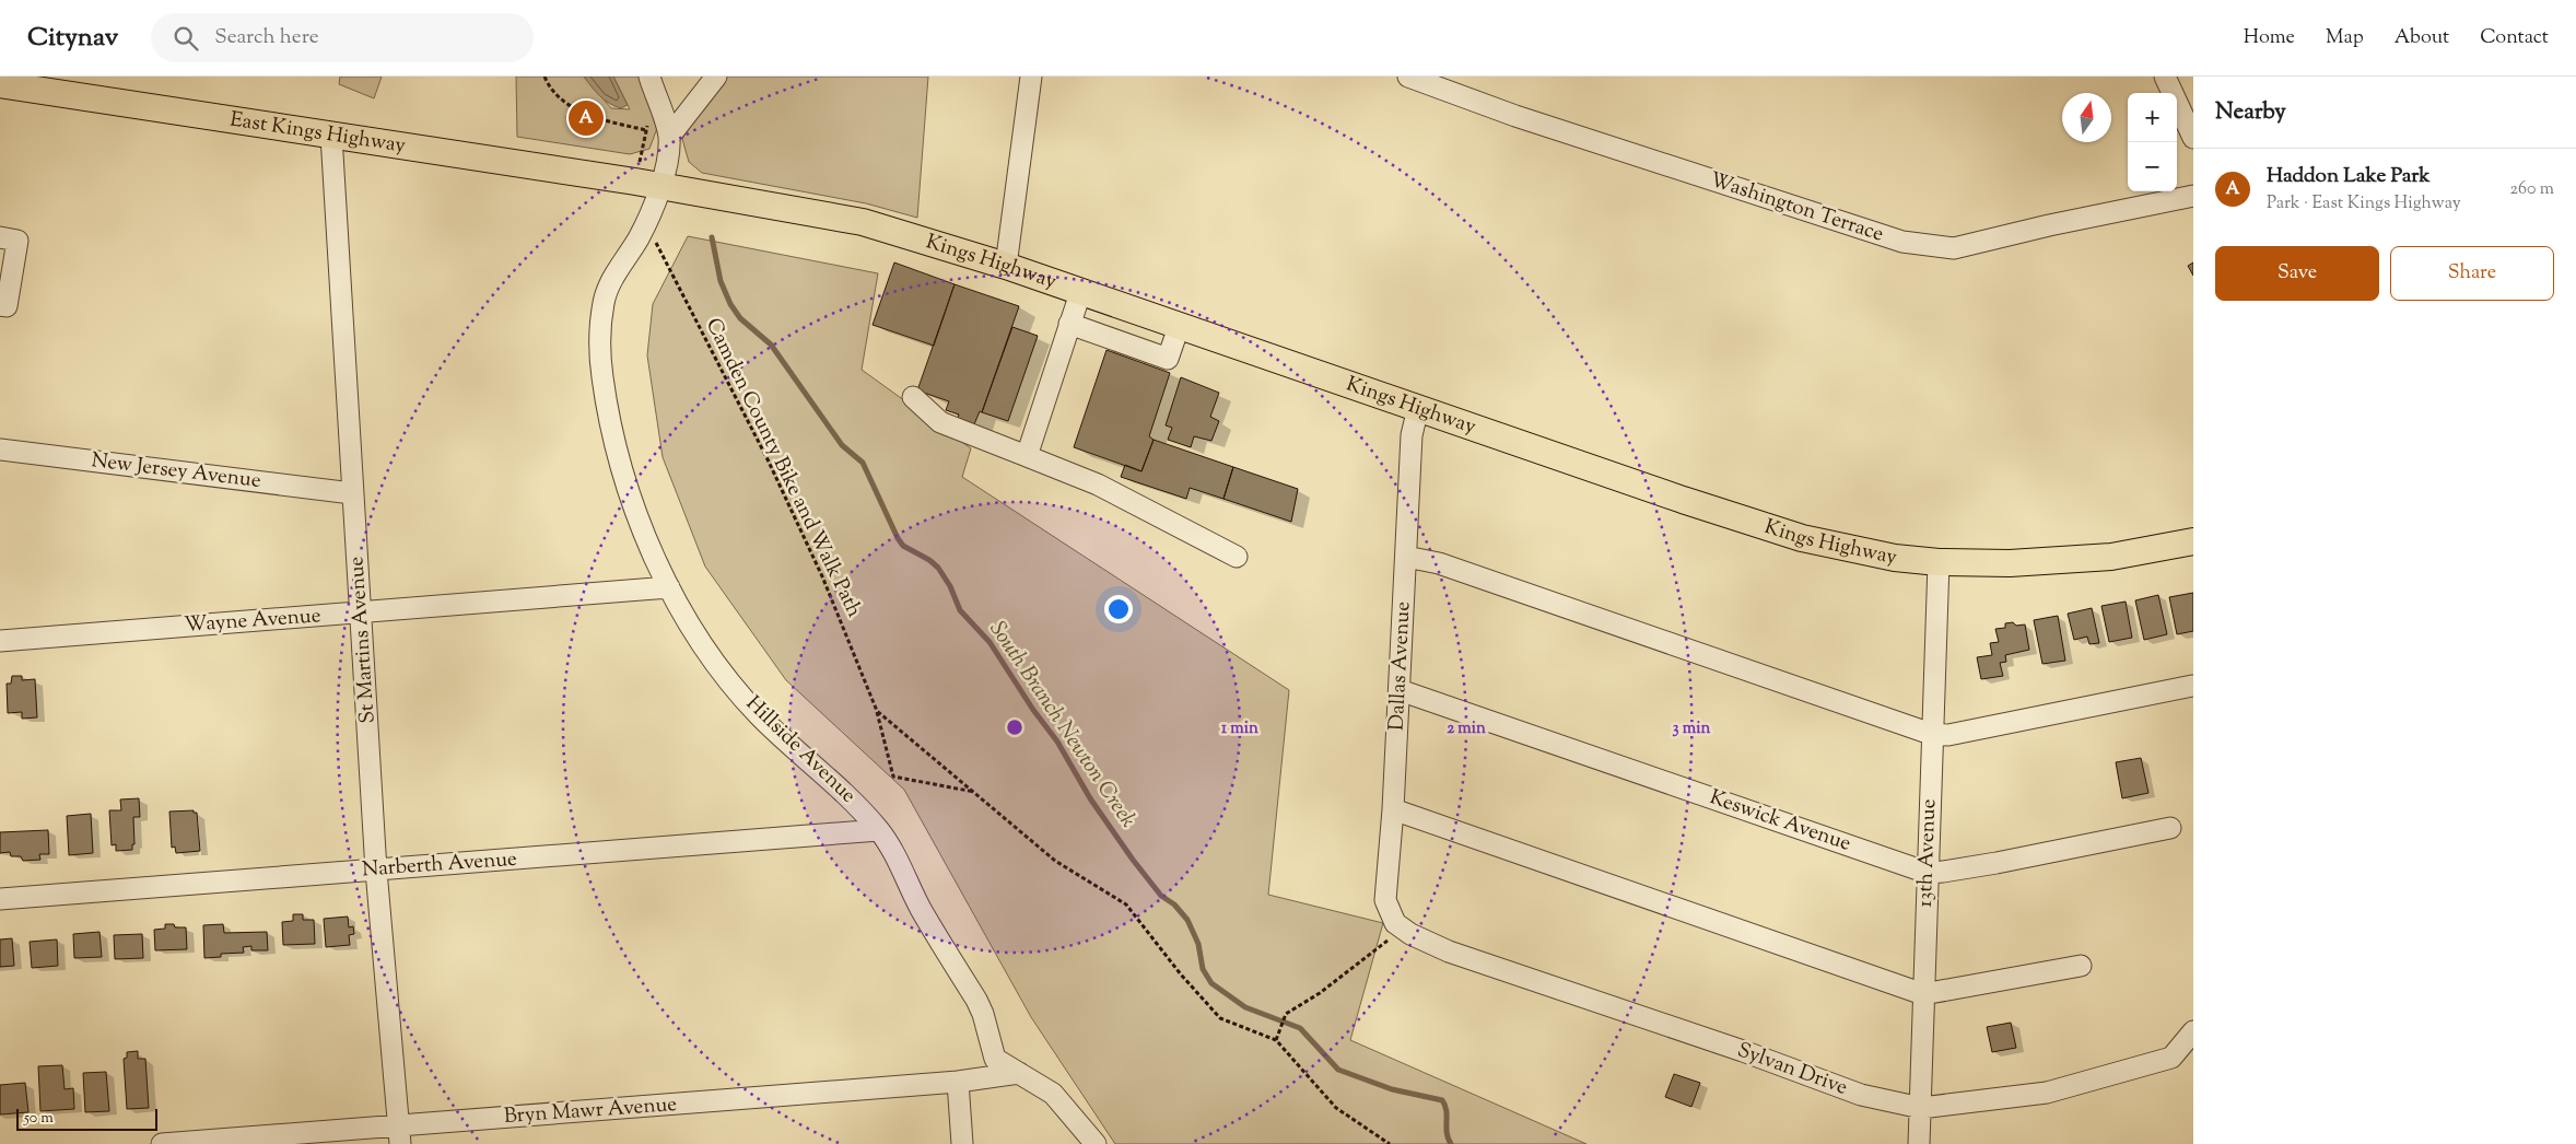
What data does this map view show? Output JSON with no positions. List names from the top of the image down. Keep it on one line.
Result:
{"streets":{"main road":["East Kings Highway","Kings Highway"],"street":["Washington Terrace","New Jersey Avenue","Wayne Avenue","St Martins Avenue","Dallas Avenue","Hillside Avenue","Keswick Avenue","13th Avenue","Narberth Avenue","Sylvan Drive","Bryn Mawr Avenue"],"path":["Camden County Bike and Walk Path"]},"crossings":[["East Kings Highway","Kings Highway"],["East Kings Highway","St Martins Avenue"],["East Kings Highway","Hillside Avenue"],["Kings Highway","Dallas Avenue"],["Kings Highway","Hillside Avenue"],["Kings Highway","13th Avenue"],["Camden County Bike and Walk Path","Hillside Avenue"],["New Jersey Avenue","St Martins Avenue"],["Wayne Avenue","St Martins Avenue"],["Wayne Avenue","Hillside Avenue"],["St Martins Avenue","Narberth Avenue"],["St Martins Avenue","Bryn Mawr Avenue"],["Dallas Avenue","Keswick Avenue"],["Dallas Avenue","Sylvan Drive"],["Hillside Avenue","Narberth Avenue"],["Hillside Avenue","Bryn Mawr Avenue"],["Keswick Avenue","13th Avenue"],["13th Avenue","Sylvan Drive"]],"water":["South Branch Newton Creek"],"scale_bar":"50 m","north":"top","page":{"header":"Citynav","search":"Search here","nav":["Home","Map","About","Contact"],"heading":"Nearby","map_buttons":["+","−"],"pins":"A","list":[{"mark":"A","name":"Haddon Lake Park","note":"Park · East Kings Highway","value":"260 m"}],"buttons":["Save","Share"],"scale":"50 m"},"rings":["1 min","2 min","3 min"]}
